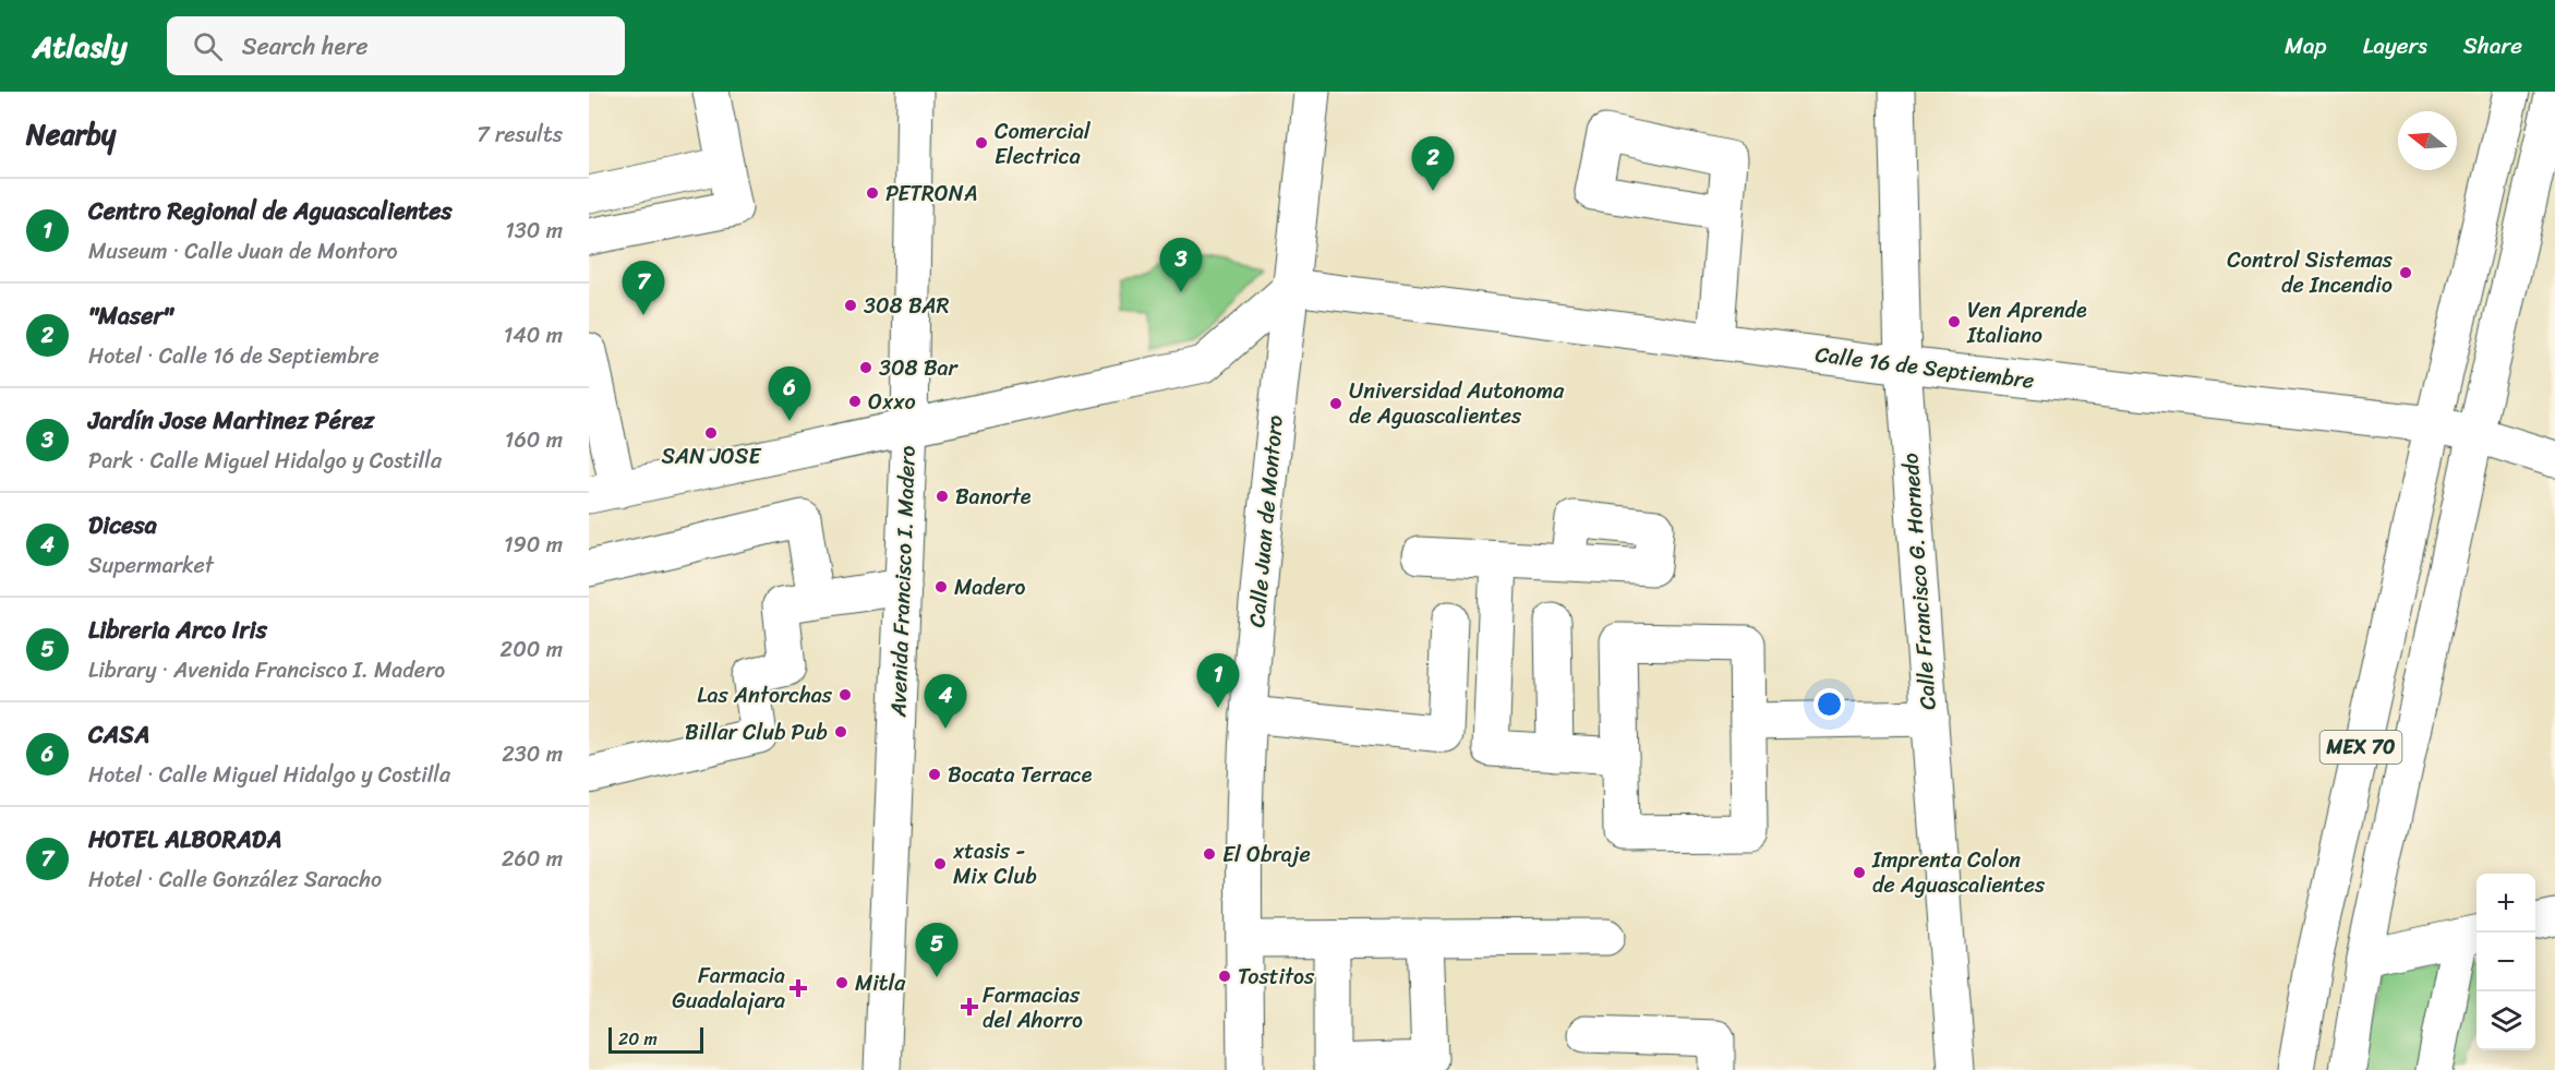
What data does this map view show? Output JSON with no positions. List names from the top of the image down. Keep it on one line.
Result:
{"streets":{"street":["Calle 16 de Septiembre","Calle Juan de Montoro","Avenida Francisco I. Madero","Calle Francisco G. Hornedo","MEX 70"]},"crossings":[["Calle 16 de Septiembre","Calle Juan de Montoro"],["Calle 16 de Septiembre","Calle Francisco G. Hornedo"],["Calle 16 de Septiembre","MEX 70"]],"places":{"other":["Comercial Electrica","PETRONA","Control Sistemas de Incendio","308 BAR","Ven Aprende Italiano","308 Bar","Oxxo","Universidad Autonoma de Aguascalientes","SAN JOSE","Banorte","Madero","Las Antorchas","Billar Club Pub","Bocata Terrace","El Obraje","xtasis - Mix Club","Imprenta Colon de Aguascalientes","Tostitos","Mitla"],"health":["Farmacia Guadalajara","Farmacias del Ahorro"]},"scale_bar":"20 m","north":"left","page":{"header":"Atlasly","search":"Search here","nav":["Map","Layers","Share"],"heading":["Nearby","7 results"],"pins":["2","3","7","6","1","4","5"],"list":[{"mark":"1","name":"Centro Regional de Aguascalientes","note":"Museum · Calle Juan de Montoro","value":"130 m"},{"mark":"2","name":"\"Maser\"","note":"Hotel · Calle 16 de Septiembre","value":"140 m"},{"mark":"3","name":"Jardín Jose Martinez Pérez","note":"Park · Calle Miguel Hidalgo y Costilla","value":"160 m"},{"mark":"4","name":"Dicesa","note":"Supermarket","value":"190 m"},{"mark":"5","name":"Libreria Arco Iris","note":"Library · Avenida Francisco I. Madero","value":"200 m"},{"mark":"6","name":"CASA","note":"Hotel · Calle Miguel Hidalgo y Costilla","value":"230 m"},{"mark":"7","name":"HOTEL ALBORADA","note":"Hotel · Calle González Saracho","value":"260 m"}],"map_buttons":["+","−"],"scale":"20 m"}}
